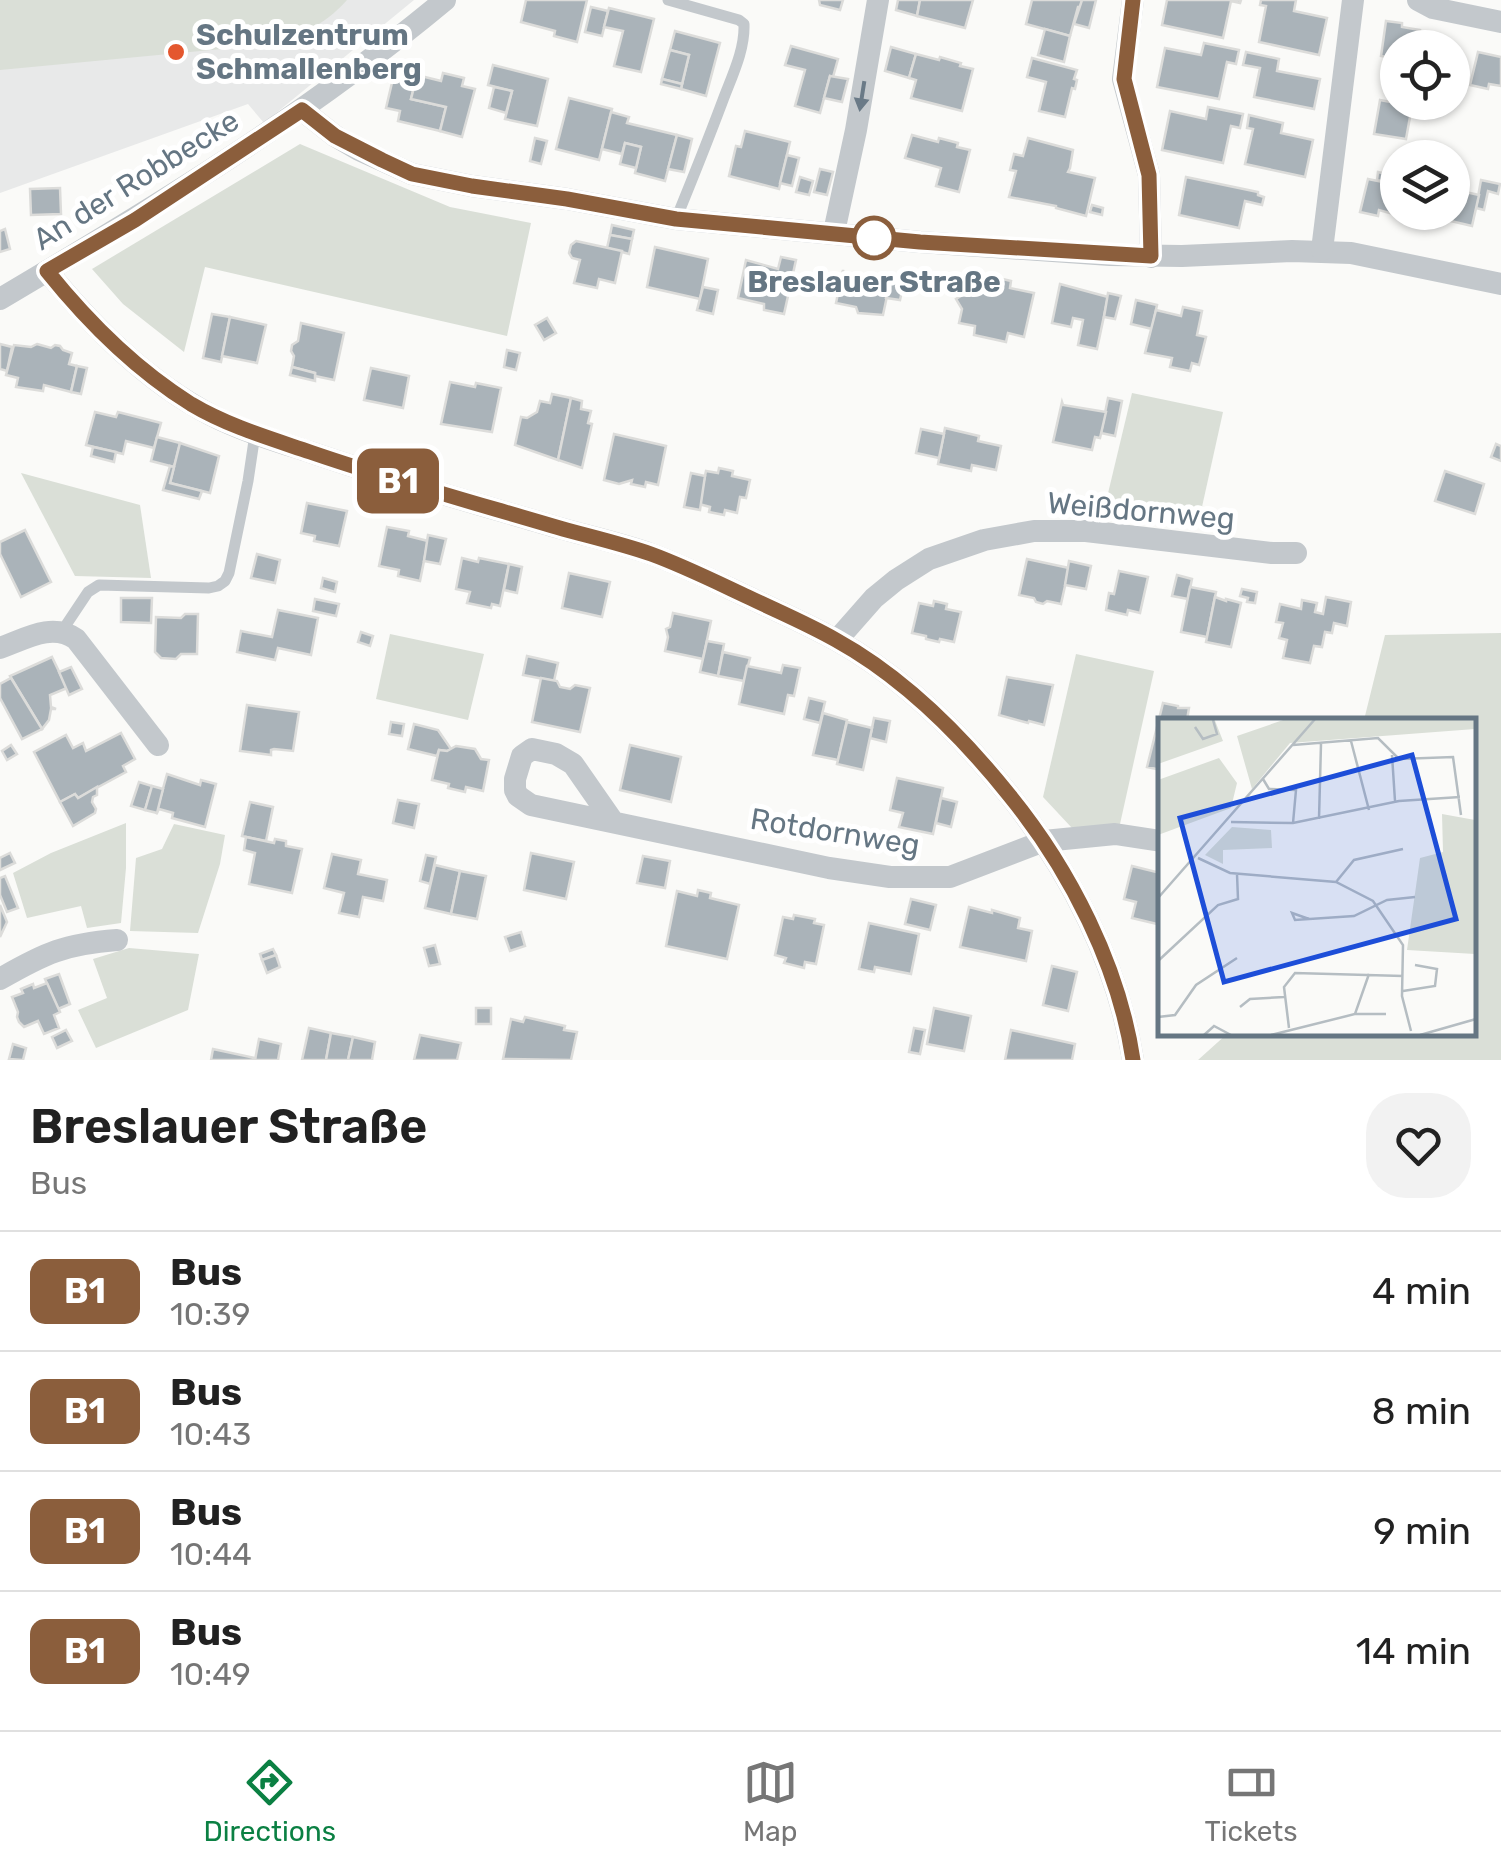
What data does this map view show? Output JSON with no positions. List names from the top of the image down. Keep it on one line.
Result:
{"streets":{"street":["An der Robbecke","Weißdornweg","Rotdornweg"]},"places":["Schulzentrum Schmallenberg","Breslauer Straße"],"lines":["bus line B1"],"page":{"on_map":"B1","heading":["Breslauer Straße","Bus"],"list":[{"mark":"B1","name":"Bus","note":"10:39","value":"4 min"},{"mark":"B1","name":"Bus","note":"10:43","value":"8 min"},{"mark":"B1","name":"Bus","note":"10:44","value":"9 min"},{"mark":"B1","name":"Bus","note":"10:49","value":"14 min"}],"tabs":["Directions","Map","Tickets"]}}
